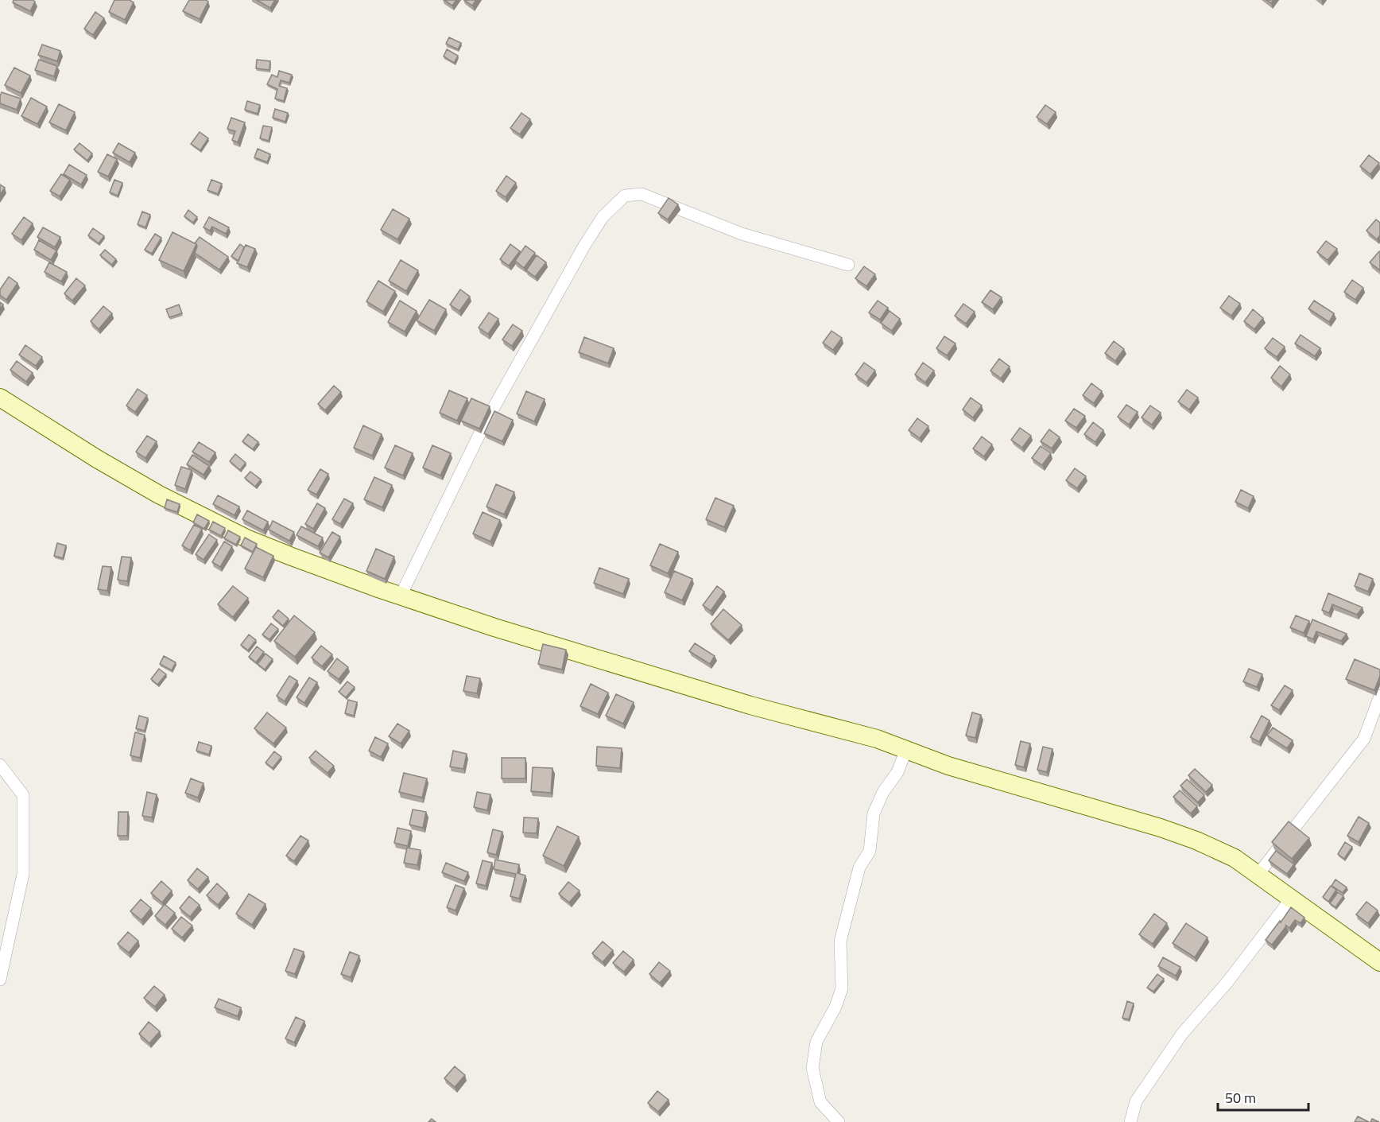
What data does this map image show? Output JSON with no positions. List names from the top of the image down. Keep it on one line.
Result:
{"scale_bar":"50 m"}
